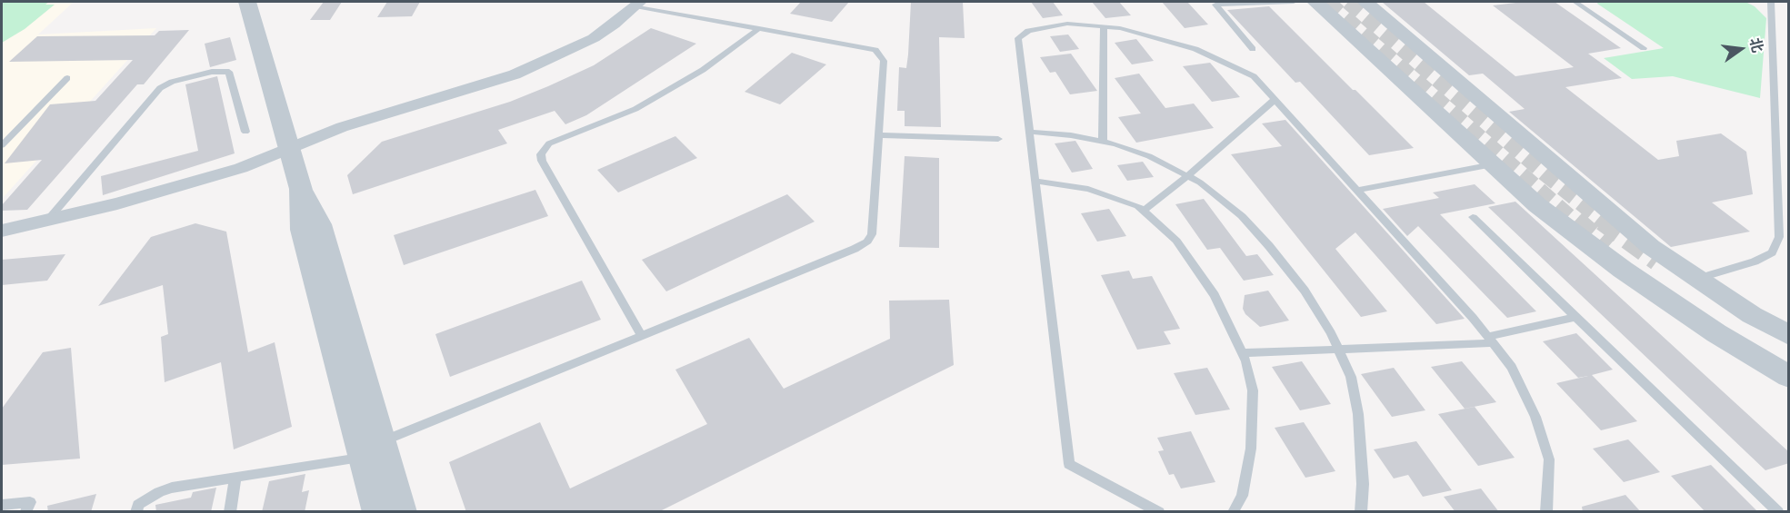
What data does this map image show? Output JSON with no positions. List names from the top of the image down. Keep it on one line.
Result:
{"north":"right"}
